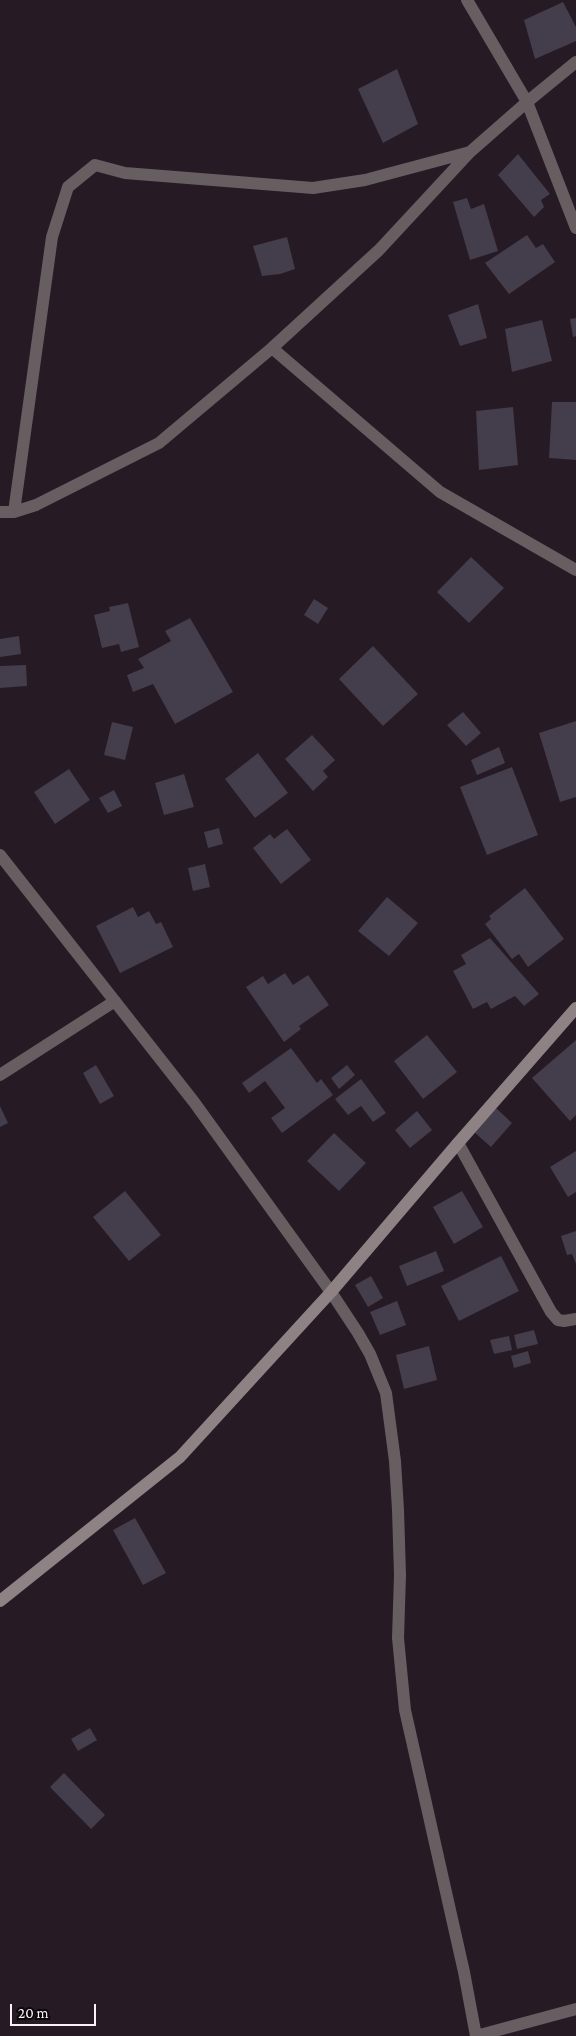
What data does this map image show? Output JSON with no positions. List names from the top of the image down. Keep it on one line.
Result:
{"scale_bar":"20 m"}
